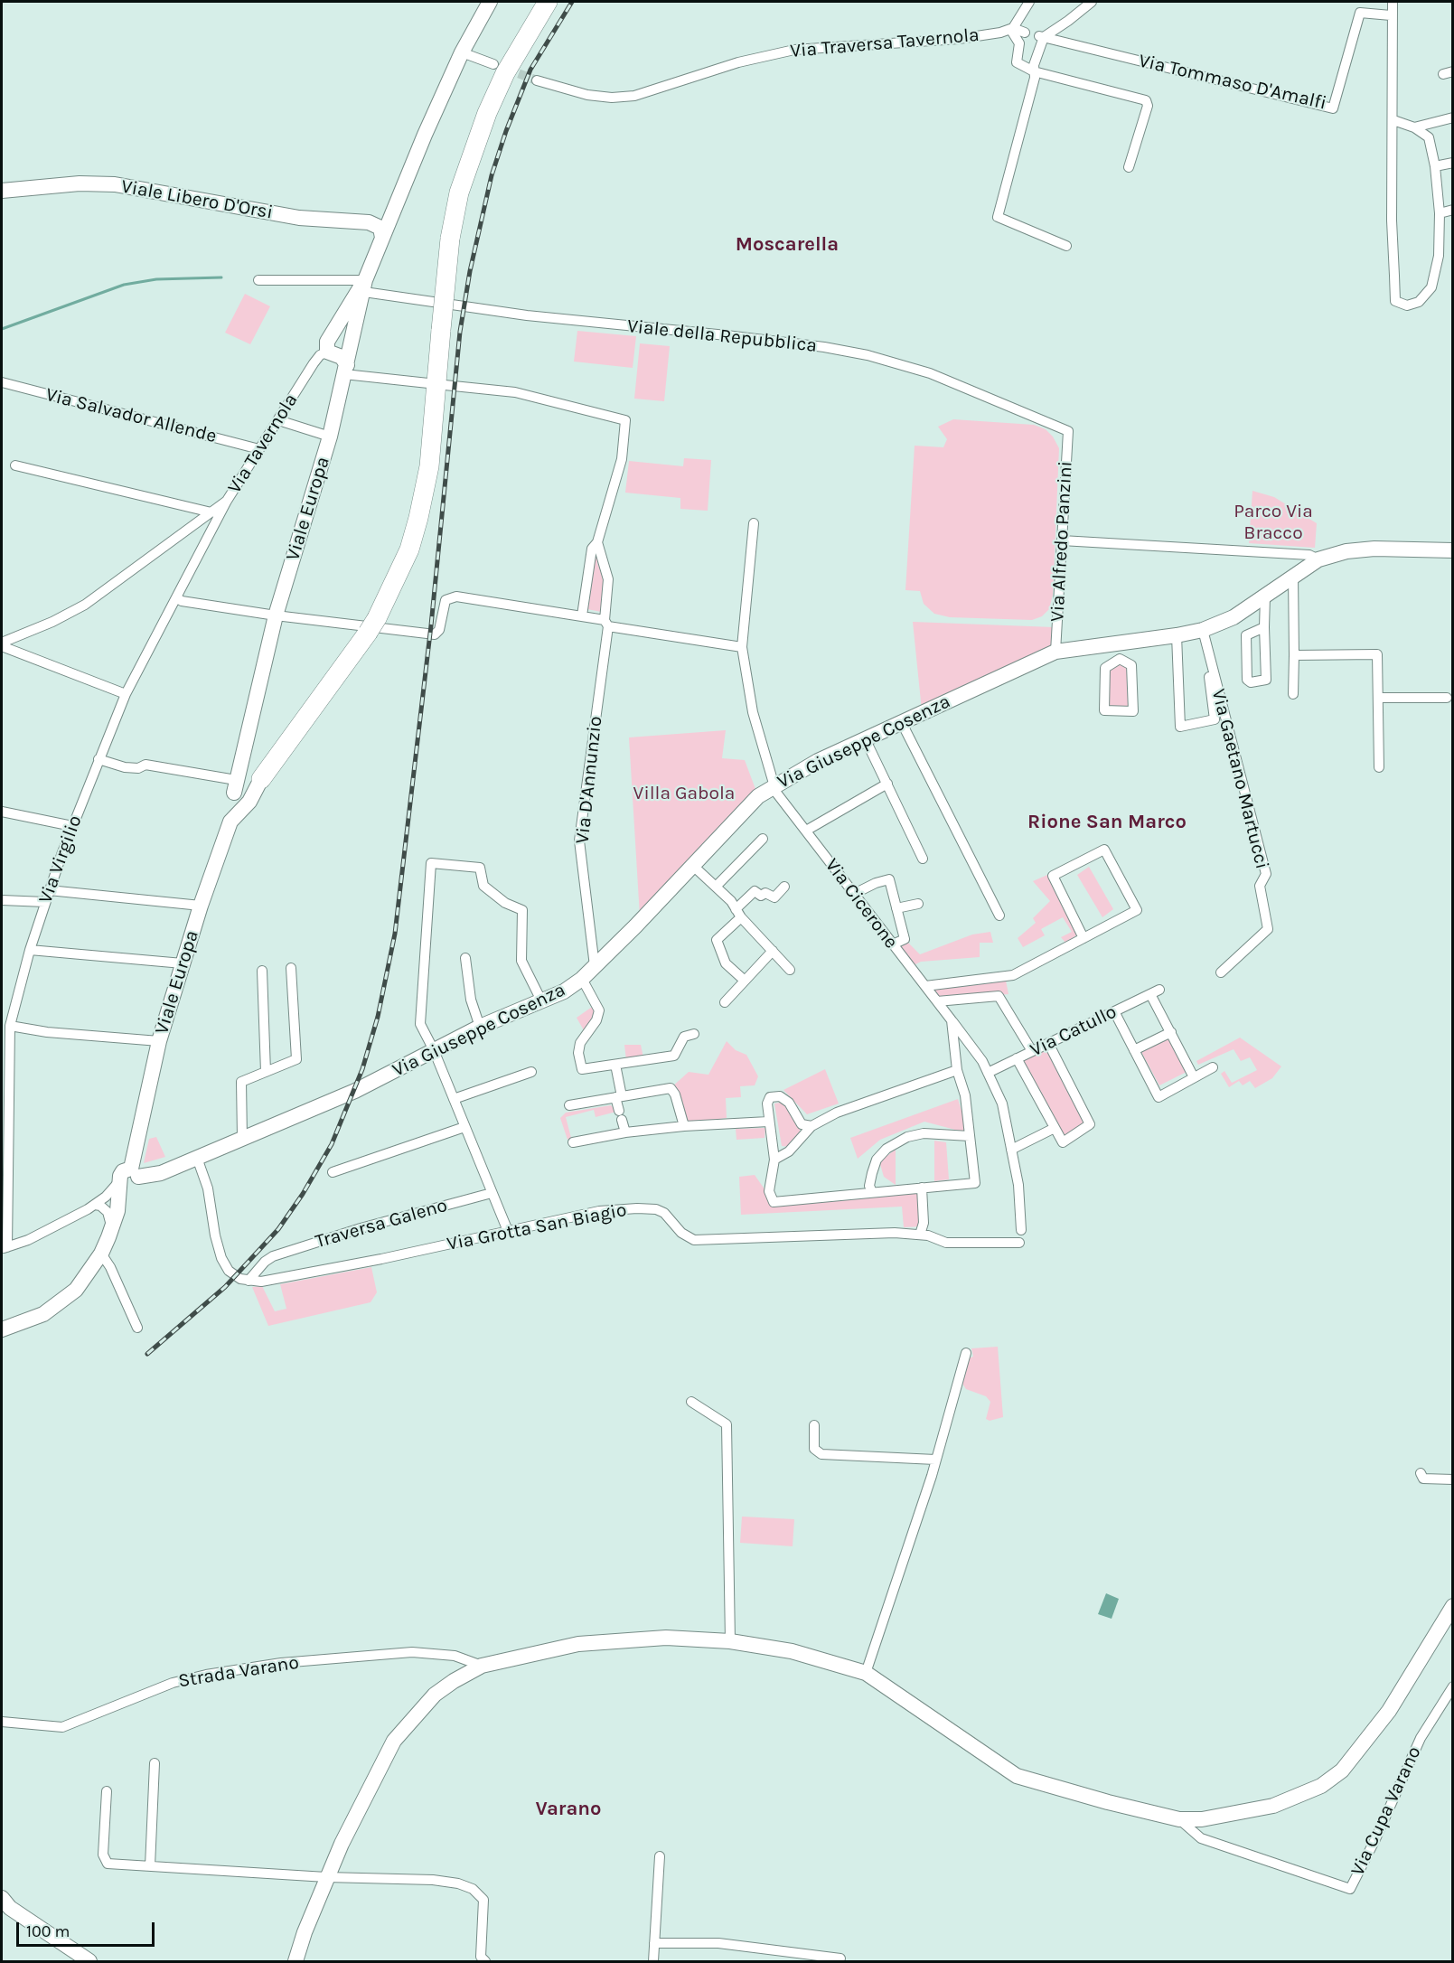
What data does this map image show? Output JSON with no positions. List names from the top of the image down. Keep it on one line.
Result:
{"streets":{"main road":["Viale Libero D'Orsi","Via Tavernola","Viale Europa","Via Giuseppe Cosenza"],"street":["Via Traversa Tavernola","Via Tommaso D'Amalfi","Viale della Repubblica","Via Salvador Allende","Via Alfredo Panzini","Via Gaetano Martucci","Via D'Annunzio","Via Virgilio","Via Cicerone","Via Catullo","Traversa Galeno","Via Grotta San Biagio","Strada Varano","Via Cupa Varano"]},"crossings":[["Viale della Repubblica","Via Tavernola"],["Viale della Repubblica","Viale Europa"],["Viale della Repubblica","Via Alfredo Panzini"],["Via Salvador Allende","Via Tavernola"],["Via Tavernola","Viale Europa"],["Via Tavernola","Via Virgilio"],["Viale Europa","Via Giuseppe Cosenza"],["Via Alfredo Panzini","Via Giuseppe Cosenza"],["Via Giuseppe Cosenza","Via Gaetano Martucci"],["Via Giuseppe Cosenza","Via D'Annunzio"],["Via Giuseppe Cosenza","Via Cicerone"],["Via Cicerone","Via Catullo"],["Traversa Galeno","Via Grotta San Biagio"]],"districts":["Moscarella","Rione San Marco","Varano"],"parks":["Parco Via Bracco","Villa Gabola"],"scale_bar":"100 m"}
